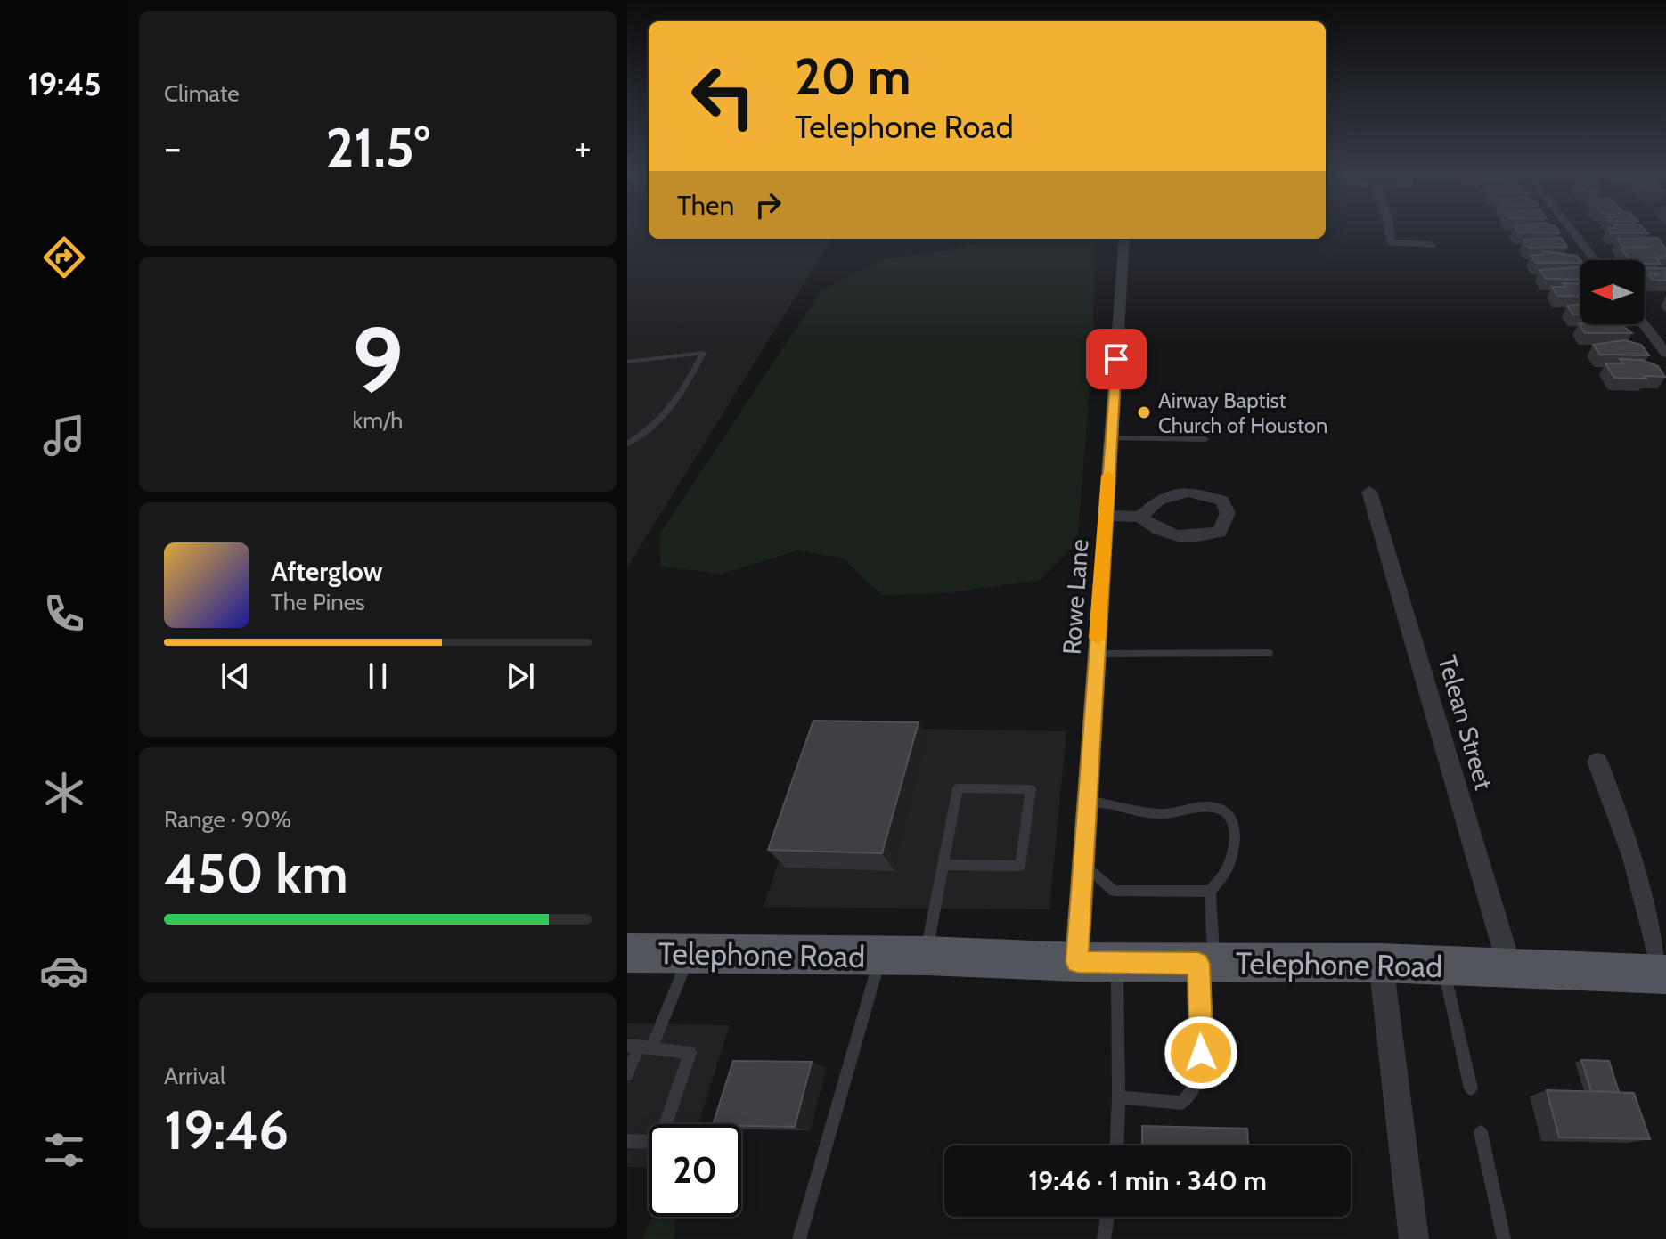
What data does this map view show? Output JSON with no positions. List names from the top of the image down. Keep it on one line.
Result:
{"streets":{"main road":["Telephone Road"],"street":["Rowe Lane","Telean Street"]},"crossings":[["Rowe Lane","Telephone Road"],["Telean Street","Telephone Road"]],"places":["Airway Baptist Church of Houston"],"north":"left","page":{"tabs":"19:45","tile":["Climate",["9","km/h"],["Range · 90%","450 km"],["Arrival","19:46"]],"turn":["20 m","Telephone Road"],"heat":["−","21.5°","+"],"then":"Then","song":["Afterglow","The Pines"],"limit":"20","trip":"19:46 · 1 min · 340 m"}}
